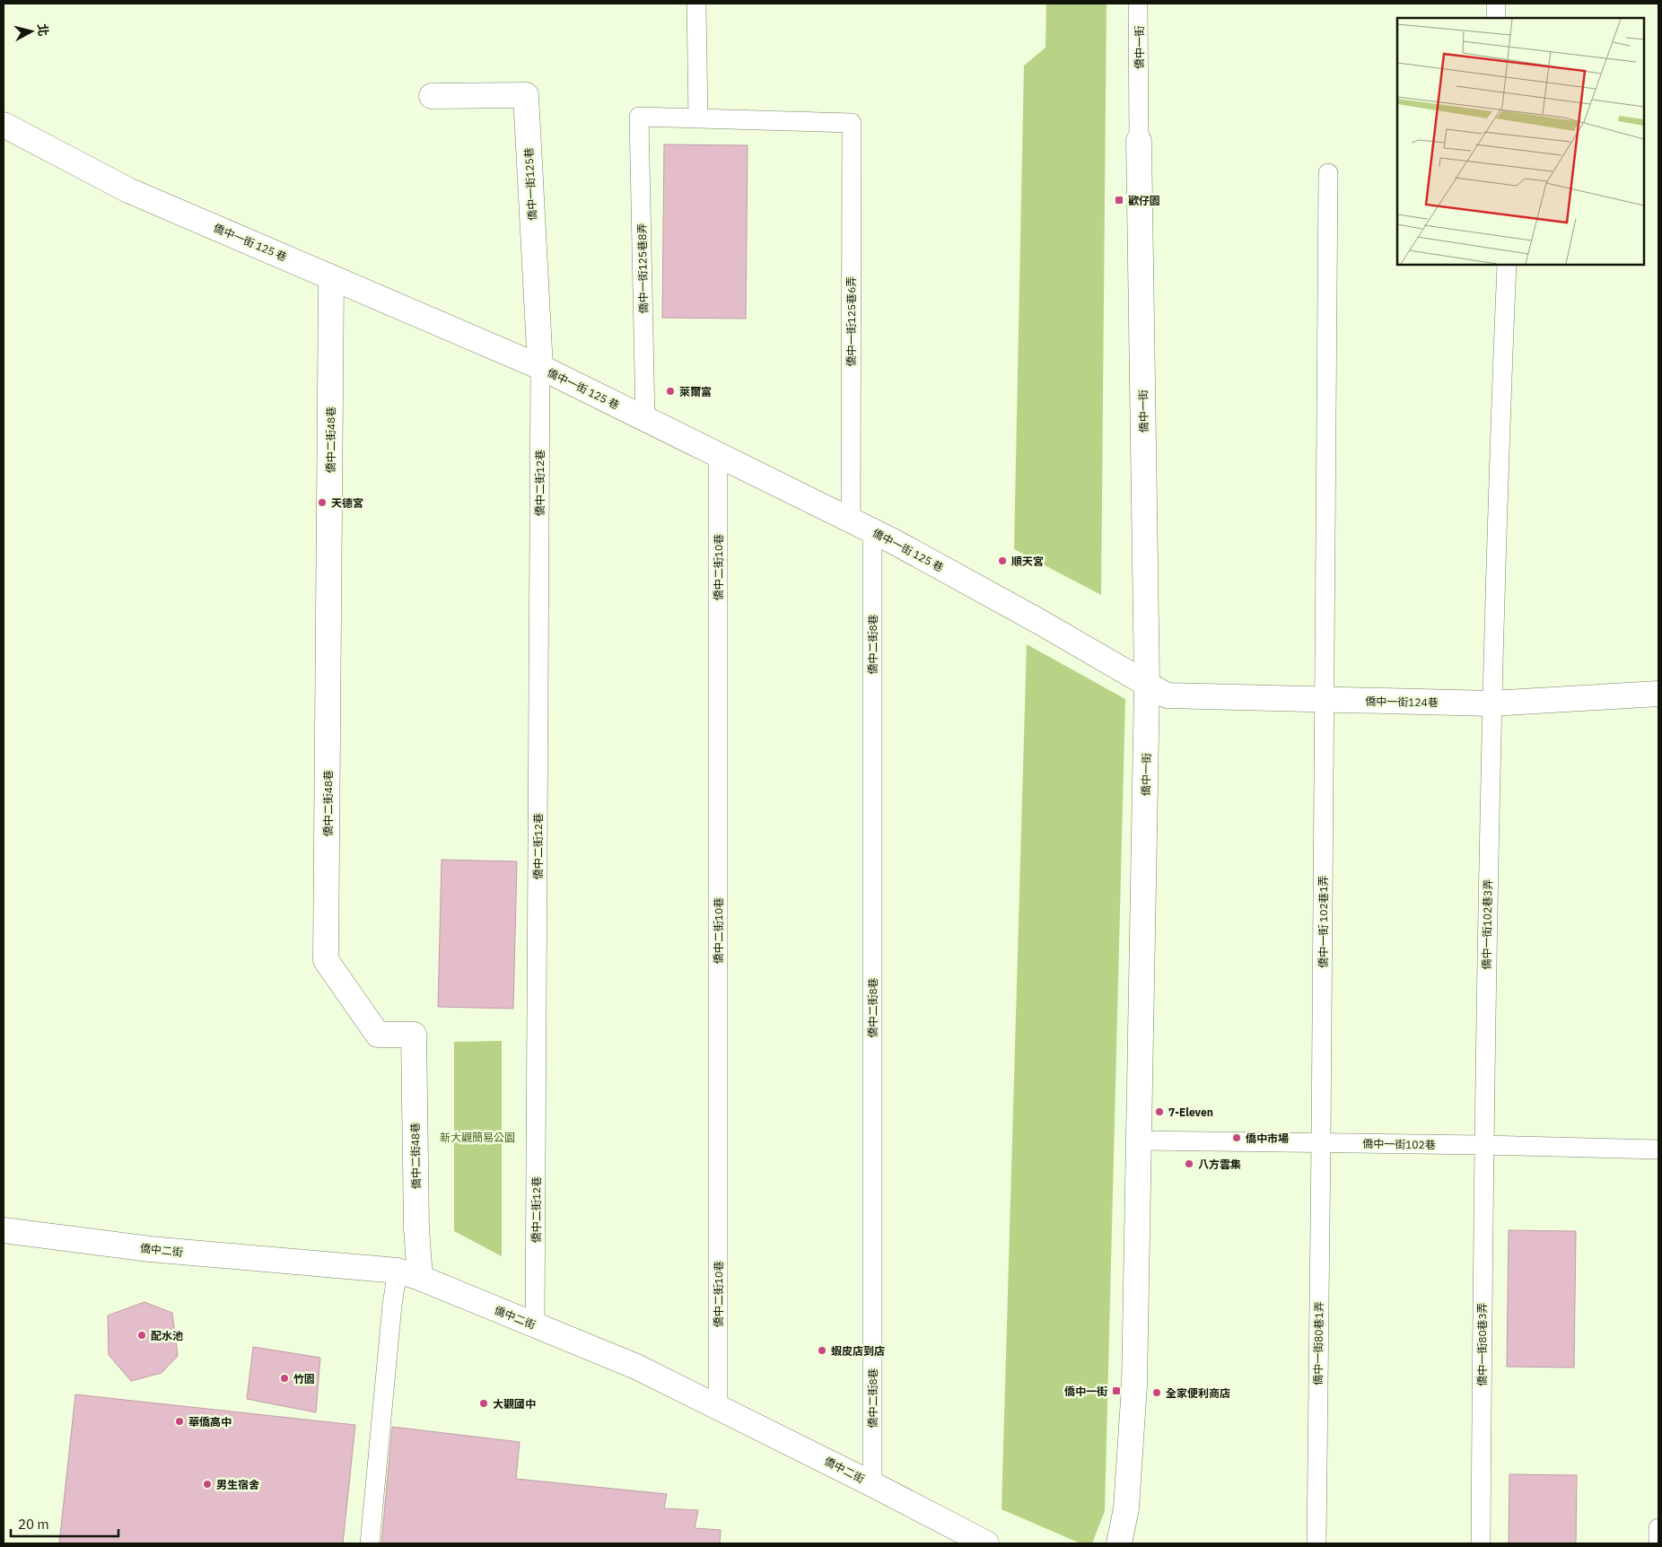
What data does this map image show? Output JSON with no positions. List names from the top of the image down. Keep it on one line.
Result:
{"streets":{"street":["僑中一街","僑中一街125巷","僑中一街 125 巷","僑中二街48巷","僑中一街124巷","僑中二街"],"lane":["僑中一街125巷8弄","僑中一街125巷6弄","僑中二街12巷","僑中二街10巷","僑中二街8巷","僑中一街 102巷1弄","僑中一街102巷3弄","僑中一街102巷","僑中一街80巷1弄","僑中一街80巷3弄"]},"crossings":[["僑中一街","僑中一街 125 巷"],["僑中一街","僑中一街124巷"],["僑中一街","僑中一街102巷"],["僑中一街125巷","僑中一街 125 巷"],["僑中一街125巷","僑中二街12巷"],["僑中一街 125 巷","僑中一街125巷8弄"],["僑中一街 125 巷","僑中一街125巷6弄"],["僑中一街 125 巷","僑中二街48巷"],["僑中一街 125 巷","僑中二街12巷"],["僑中一街 125 巷","僑中二街10巷"],["僑中一街 125 巷","僑中二街8巷"],["僑中一街 125 巷","僑中一街124巷"],["僑中一街125巷8弄","僑中一街125巷6弄"],["僑中二街48巷","僑中二街"],["僑中二街12巷","僑中二街"],["僑中二街10巷","僑中二街"],["僑中二街8巷","僑中二街"],["僑中一街124巷","僑中一街 102巷1弄"],["僑中一街124巷","僑中一街102巷3弄"],["僑中一街 102巷1弄","僑中一街102巷"],["僑中一街 102巷1弄","僑中一街80巷1弄"],["僑中一街102巷3弄","僑中一街102巷"],["僑中一街102巷3弄","僑中一街80巷3弄"],["僑中一街102巷","僑中一街80巷1弄"],["僑中一街102巷","僑中一街80巷3弄"]],"parks":["新大觀簡易公園"],"places":{"transit":["歡仔園","僑中一街"],"other":["萊爾富","天德宮","順天宮","7-Eleven","僑中市場","八方雲集","配水池","蝦皮店到店","竹園","全家便利商店","大觀國中","華僑高中","男生宿舍"]},"scale_bar":"20 m","north":"right"}
